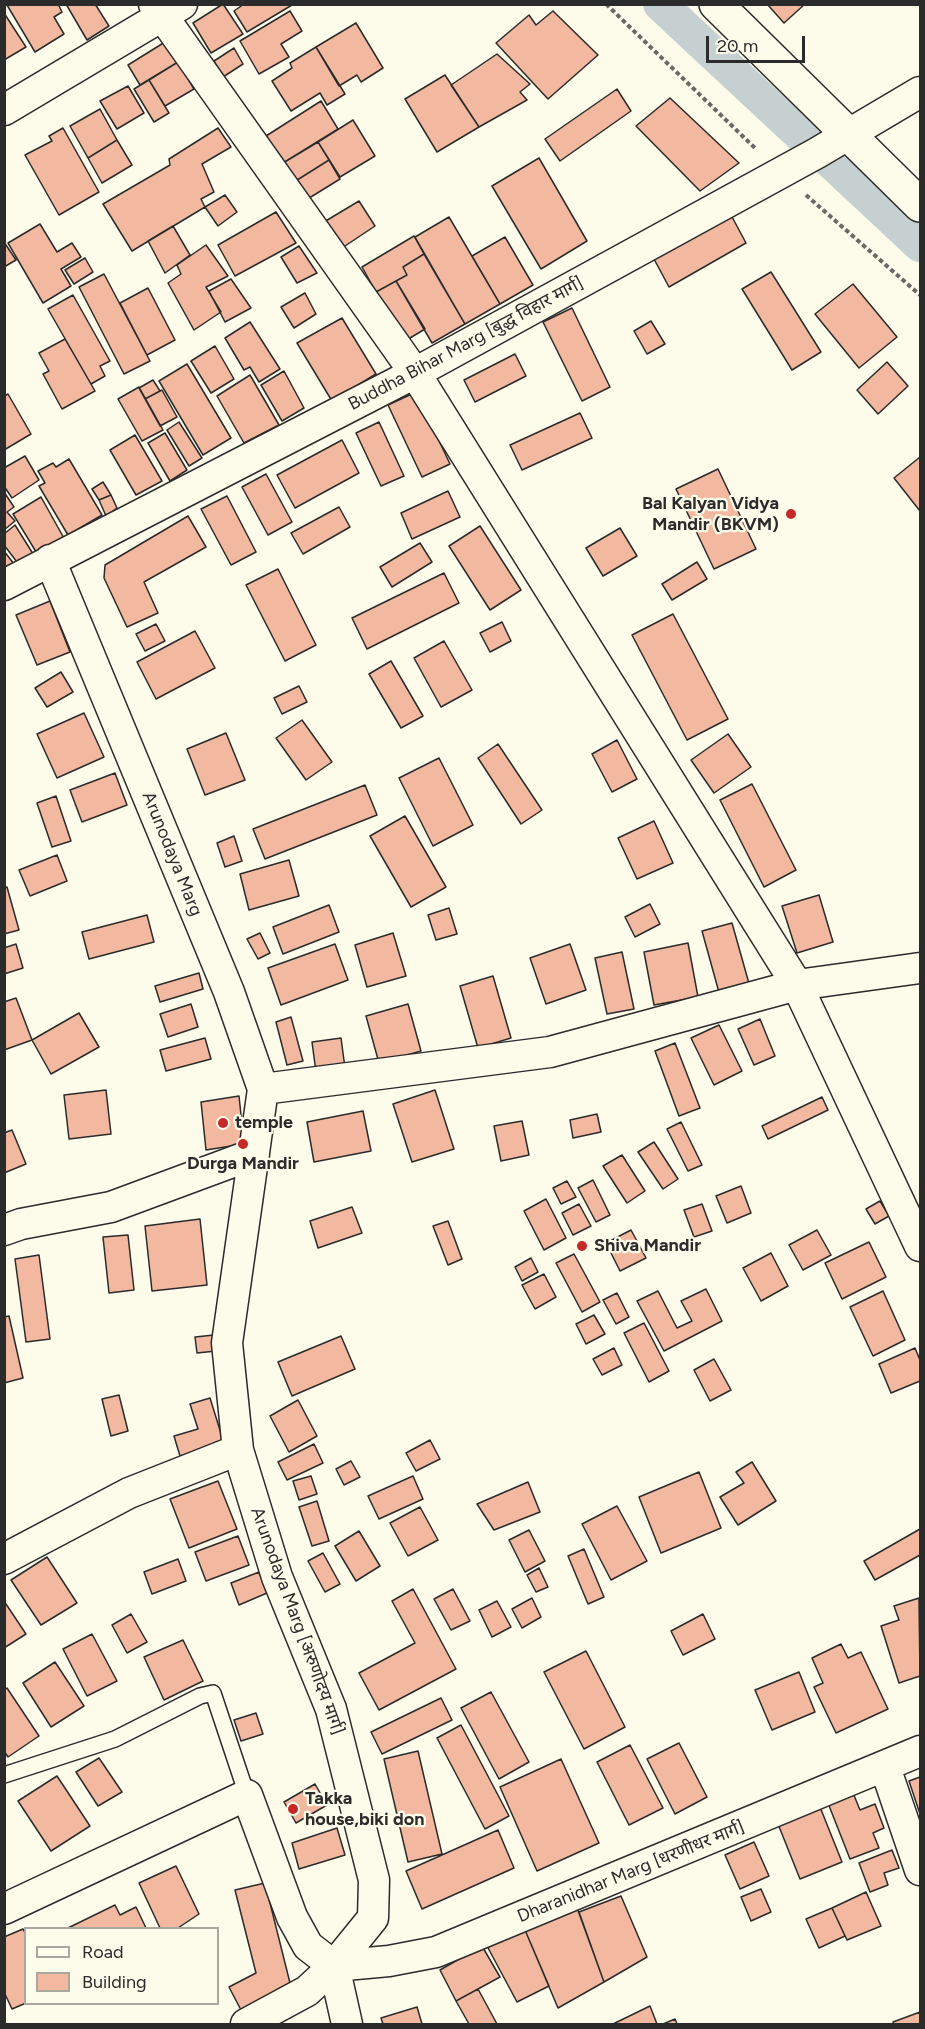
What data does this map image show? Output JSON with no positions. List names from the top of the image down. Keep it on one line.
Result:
{"streets":{"street":["Buddha Bihar Marg [बुद्ध विहार मार्ग]","Arunodaya Marg","Arunodaya Marg [अरुणोदय मार्ग]","Dharanidhar Marg [धरणीधर मार्ग]"]},"crossings":[["Buddha Bihar Marg [बुद्ध विहार मार्ग]","Arunodaya Marg"],["Arunodaya Marg","Arunodaya Marg [अरुणोदय मार्ग]"],["Arunodaya Marg [अरुणोदय मार्ग]","Dharanidhar Marg [धरणीधर मार्ग]"]],"places":["Bal Kalyan Vidya Mandir (BKVM)","temple","Durga Mandir","Shiva Mandir","Takka house,biki don"],"legend":["Road","Building"],"scale_bar":"20 m"}
